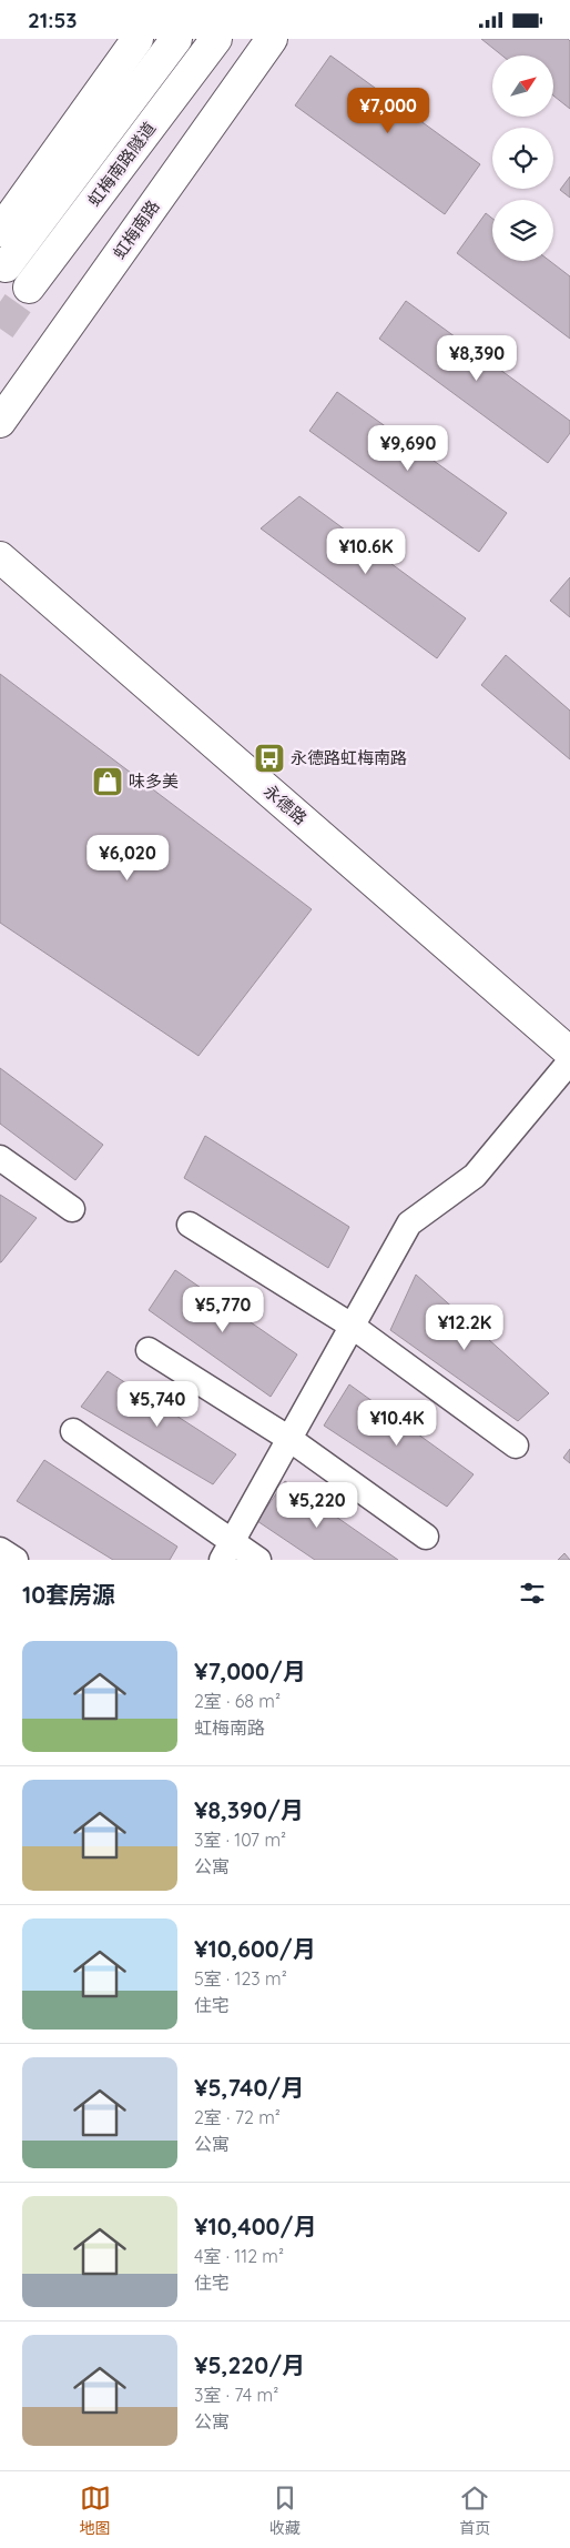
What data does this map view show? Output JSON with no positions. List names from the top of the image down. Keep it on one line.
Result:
{"streets":{"main road":["虹梅南路隧道","虹梅南路","永德路"]},"places":{"bus stop":["永德路虹梅南路"],"shop":["味多美"]},"north":"top right","page":{"status":"21:53","price":["¥7,000","¥8,390","¥9,690","¥10.6K","¥6,020","¥5,770","¥12.2K","¥5,740","¥10.4K","¥5,220"],"heading":"10套房源","list":[{"name":"¥7,000/月","note":"2室 · 68 m² · 虹梅南路"},{"name":"¥8,390/月","note":"3室 · 107 m² · 公寓"},{"name":"¥10,600/月","note":"5室 · 123 m² · 住宅"},{"name":"¥5,740/月","note":"2室 · 72 m² · 公寓"},{"name":"¥10,400/月","note":"4室 · 112 m² · 住宅"},{"name":"¥5,220/月","note":"3室 · 74 m² · 公寓"}],"tabs":["地图","收藏","首页"]}}
